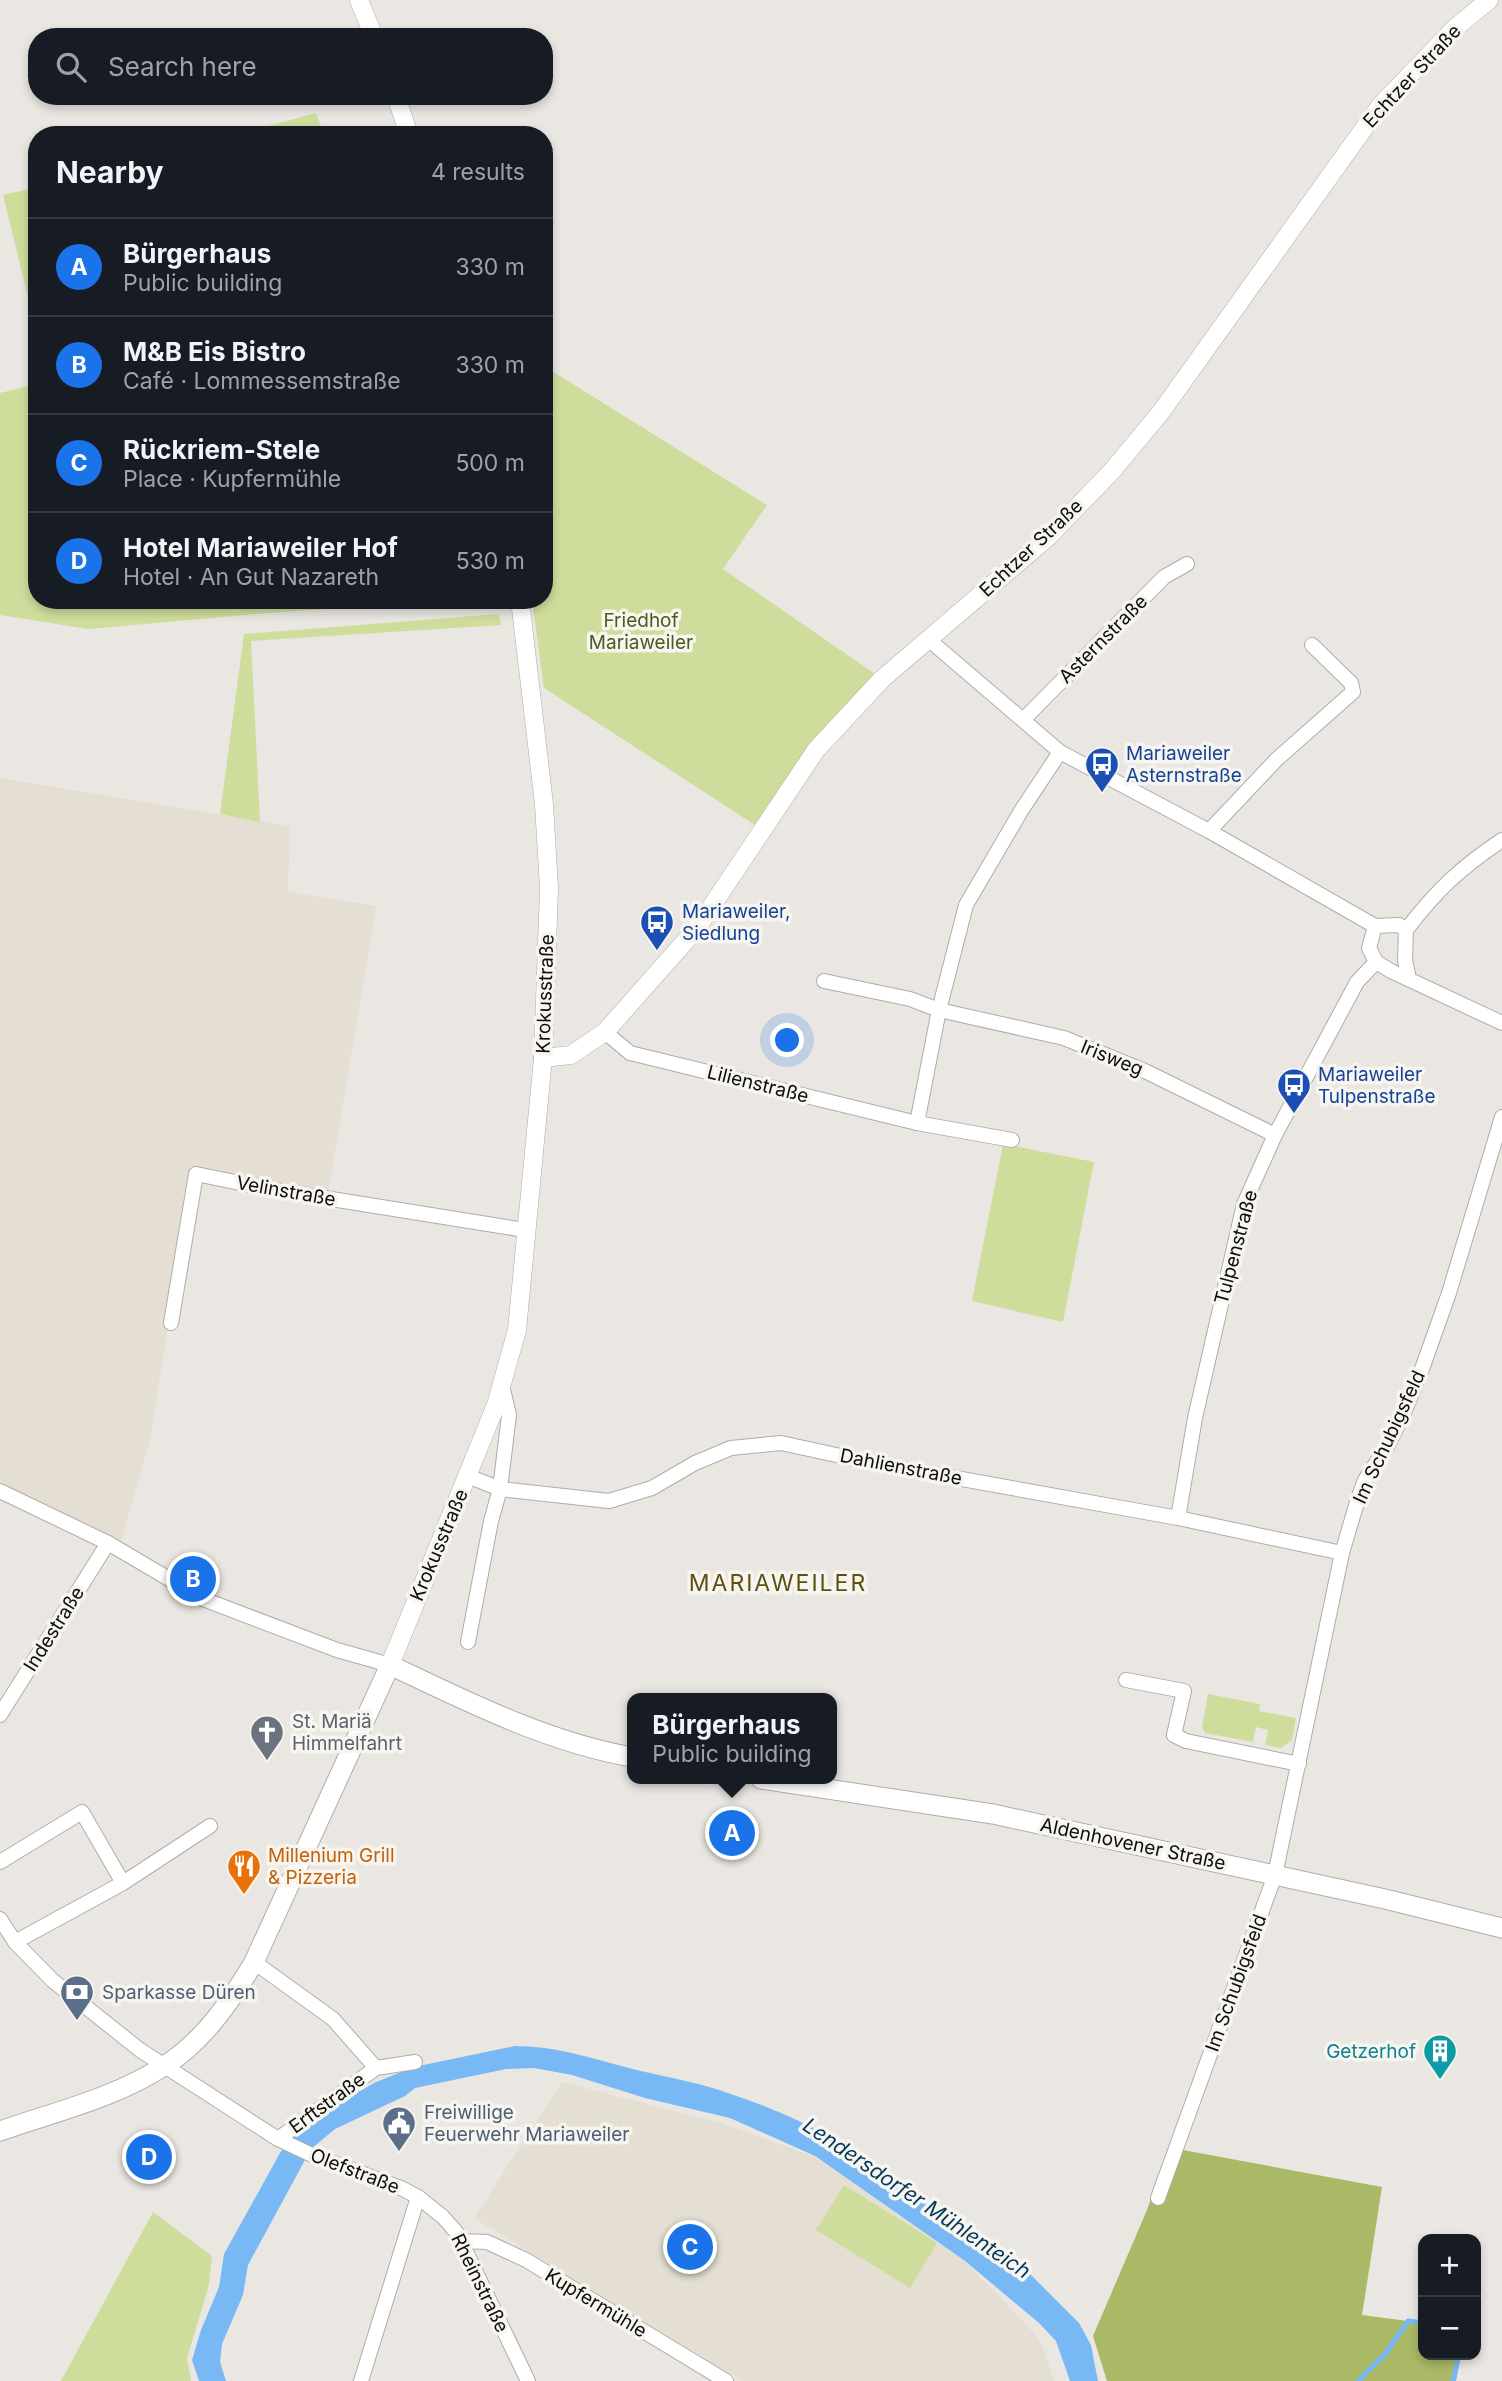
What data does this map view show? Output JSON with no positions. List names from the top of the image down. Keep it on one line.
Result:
{"streets":{"main road":["Aldenhovener Straße"],"street":["Echtzer Straße","Asternstraße","Krokusstraße","Irisweg","Lilienstraße","Velinstraße","Tulpenstraße","Im Schubigsfeld","Dahlienstraße","Indestraße","Erftstraße","Olefstraße","Rheinstraße","Kupfermühle"]},"crossings":[["Echtzer Straße","Krokusstraße"],["Echtzer Straße","Lilienstraße"],["Krokusstraße","Velinstraße"],["Krokusstraße","Dahlienstraße"],["Irisweg","Tulpenstraße"],["Tulpenstraße","Dahlienstraße"],["Im Schubigsfeld","Dahlienstraße"],["Im Schubigsfeld","Aldenhovener Straße"],["Erftstraße","Olefstraße"],["Olefstraße","Rheinstraße"],["Rheinstraße","Kupfermühle"]],"districts":["MARIAWEILER"],"water":["Lendersdorfer Mühlenteich"],"parks":["Friedhof Mariaweiler"],"places":{"bus stop":["Mariaweiler Asternstraße","Mariaweiler, Siedlung","Mariaweiler Tulpenstraße"],"church":["St. Mariä Himmelfahrt"],"restaurant":["Millenium Grill & Pizzeria"],"bank":["Sparkasse Düren"],"building":["Getzerhof"],"public building":["Freiwillige Feuerwehr Mariaweiler"]},"page":{"search":"Search here","heading":["Nearby","4 results"],"list":[{"mark":"A","name":"Bürgerhaus","note":"Public building","value":"330 m"},{"mark":"B","name":"M&B Eis Bistro","note":"Café · Lommessemstraße","value":"330 m"},{"mark":"C","name":"Rückriem-Stele","note":"Place · Kupfermühle","value":"500 m"},{"mark":"D","name":"Hotel Mariaweiler Hof","note":"Hotel · An Gut Nazareth","value":"530 m"}],"pins":["B","A","D","C"],"popup":["Bürgerhaus","Public building"],"map_buttons":["+","−"]}}
